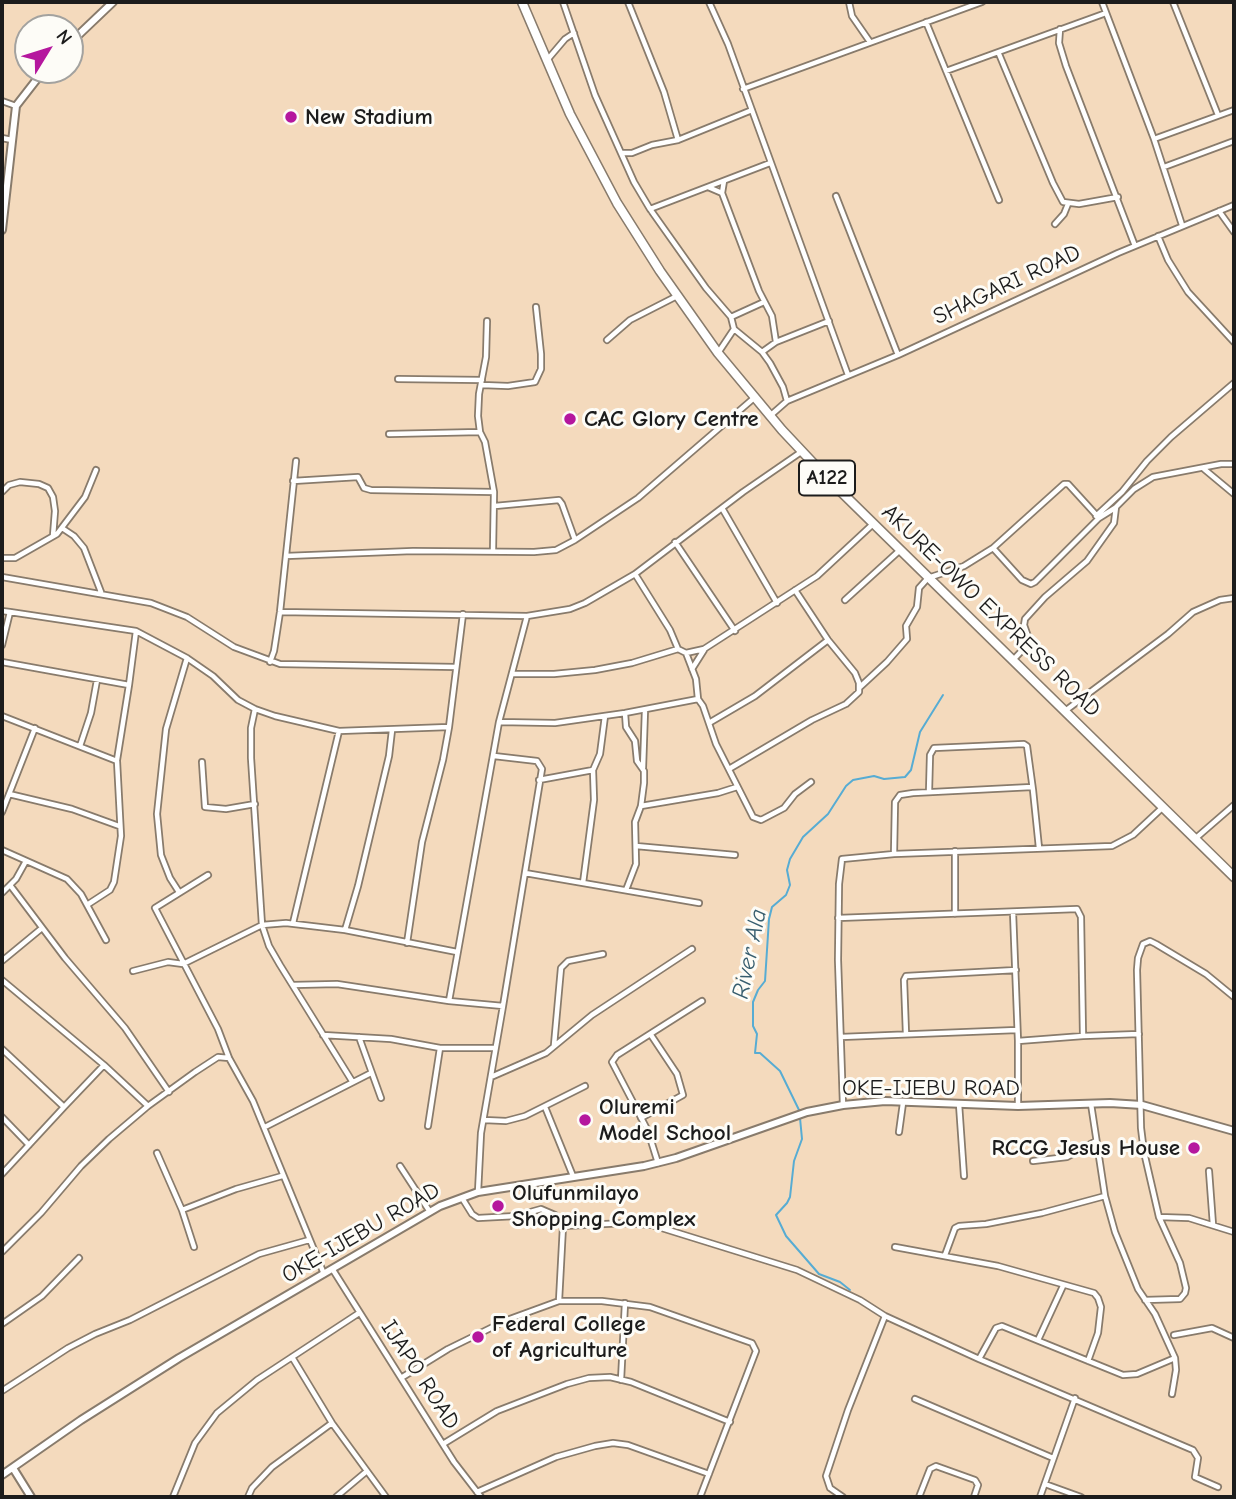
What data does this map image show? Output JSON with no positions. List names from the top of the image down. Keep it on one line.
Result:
{"streets":{"highway":["A122","AKURE-OWO EXPRESS ROAD"],"main road":["OKE-IJEBU ROAD"],"street":["SHAGARI ROAD","IJAPO ROAD"]},"crossings":[["SHAGARI ROAD","AKURE-OWO EXPRESS ROAD"],["OKE-IJEBU ROAD","IJAPO ROAD"]],"water":["River Ala"],"places":["New Stadium","CAC Glory Centre","Oluremi Model School","RCCG Jesus House","Olufunmilayo Shopping Complex","Federal College of Agriculture"],"north":"top right"}
